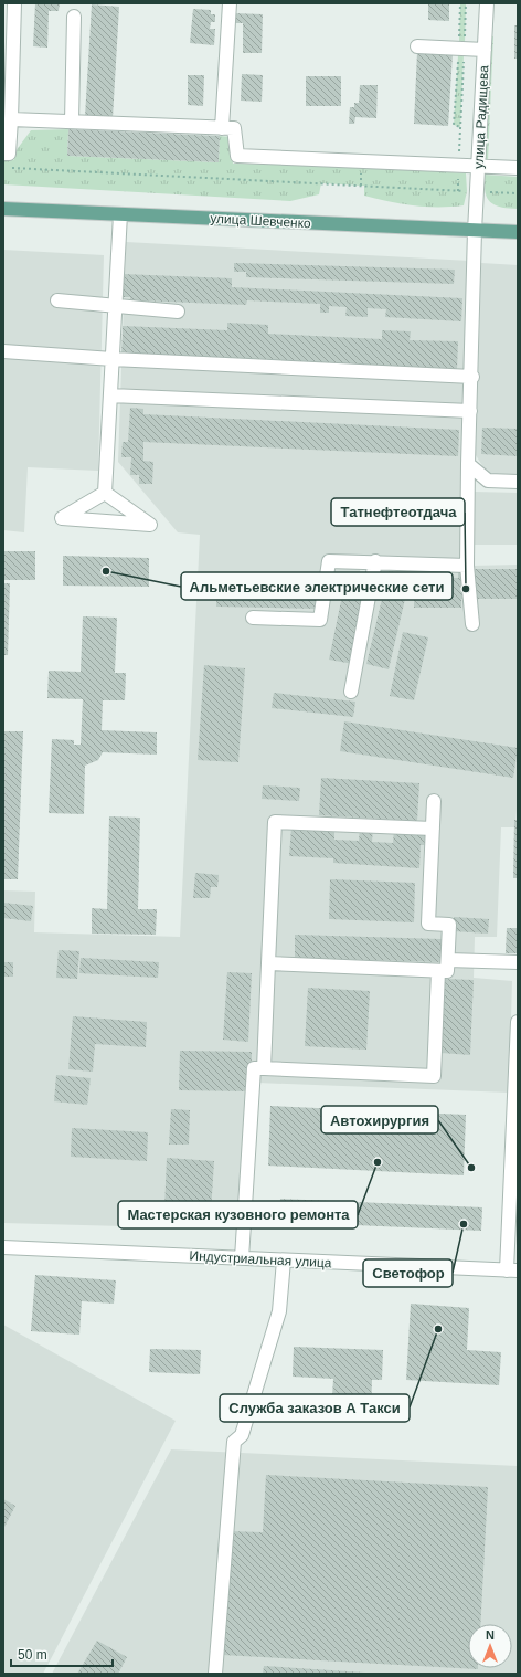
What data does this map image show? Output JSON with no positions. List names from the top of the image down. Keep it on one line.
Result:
{"streets":{"main road":["улица Шевченко"],"street":["улица Радищева","Индустриальная улица"]},"crossings":[["улица Радищева","улица Шевченко"]],"places":["Альметьевские электрические сети","Татнефтеотдача","Мастерская кузовного ремонта","Автохирургия","Светофор","Служба заказов А Такси"],"scale_bar":"50 m","north":"top"}
